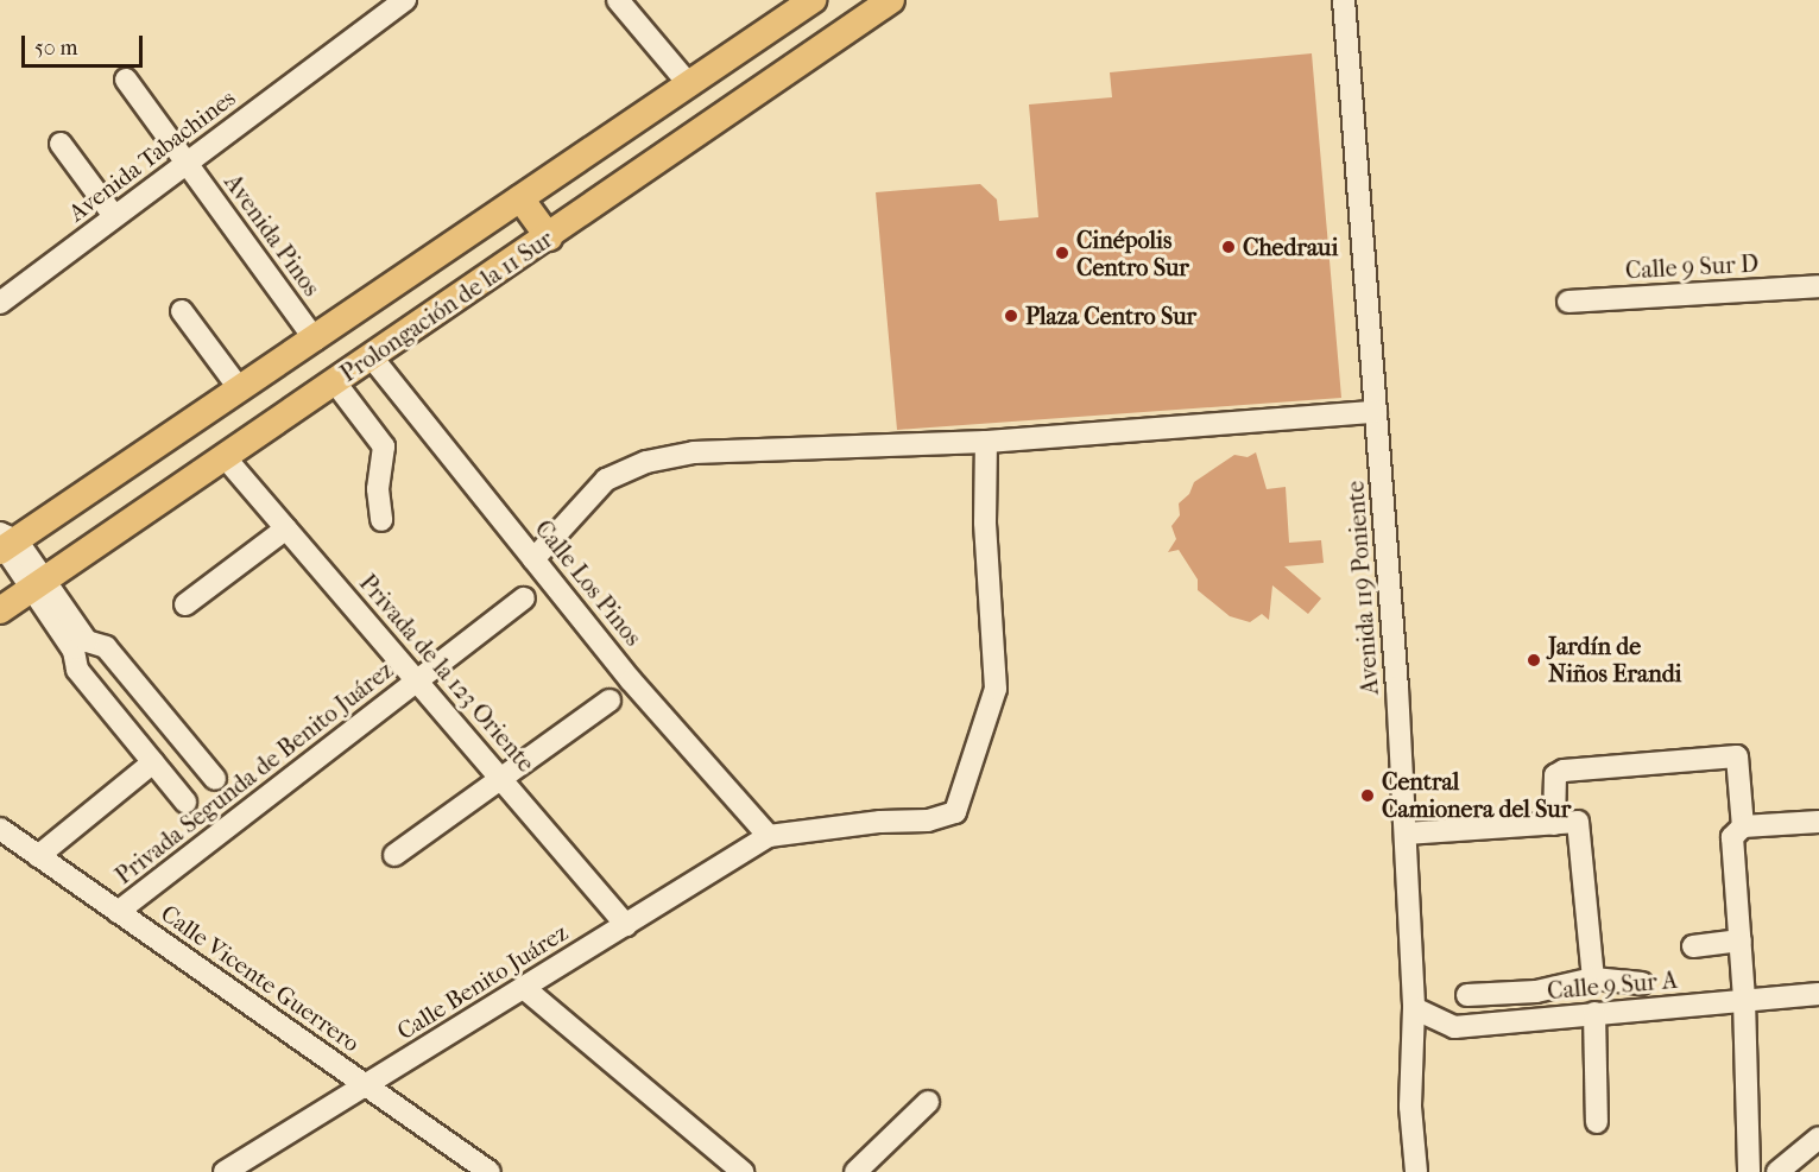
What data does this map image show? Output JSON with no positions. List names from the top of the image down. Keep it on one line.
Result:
{"streets":{"main road":["Prolongación de la 11 Sur"],"street":["Avenida Tabachines","Avenida Pinos","Calle 9 Sur D","Calle Los Pinos","Avenida 119 Poniente","Privada de la 123 Oriente","Privada Segunda de Benito Juárez","Calle Vicente Guerrero","Calle Benito Juárez","Calle 9 Sur A"]},"crossings":[["Avenida Tabachines","Avenida Pinos"],["Avenida Pinos","Prolongación de la 11 Sur"],["Prolongación de la 11 Sur","Calle Los Pinos"],["Prolongación de la 11 Sur","Privada de la 123 Oriente"],["Calle Los Pinos","Calle Benito Juárez"],["Avenida 119 Poniente","Calle 9 Sur A"],["Privada de la 123 Oriente","Privada Segunda de Benito Juárez"],["Privada de la 123 Oriente","Calle Benito Juárez"],["Privada Segunda de Benito Juárez","Calle Vicente Guerrero"],["Calle Vicente Guerrero","Calle Benito Juárez"]],"places":["Chedraui","Cinépolis Centro Sur","Plaza Centro Sur","Jardín de Niños Erandi","Central Camionera del Sur"],"scale_bar":"50 m"}
